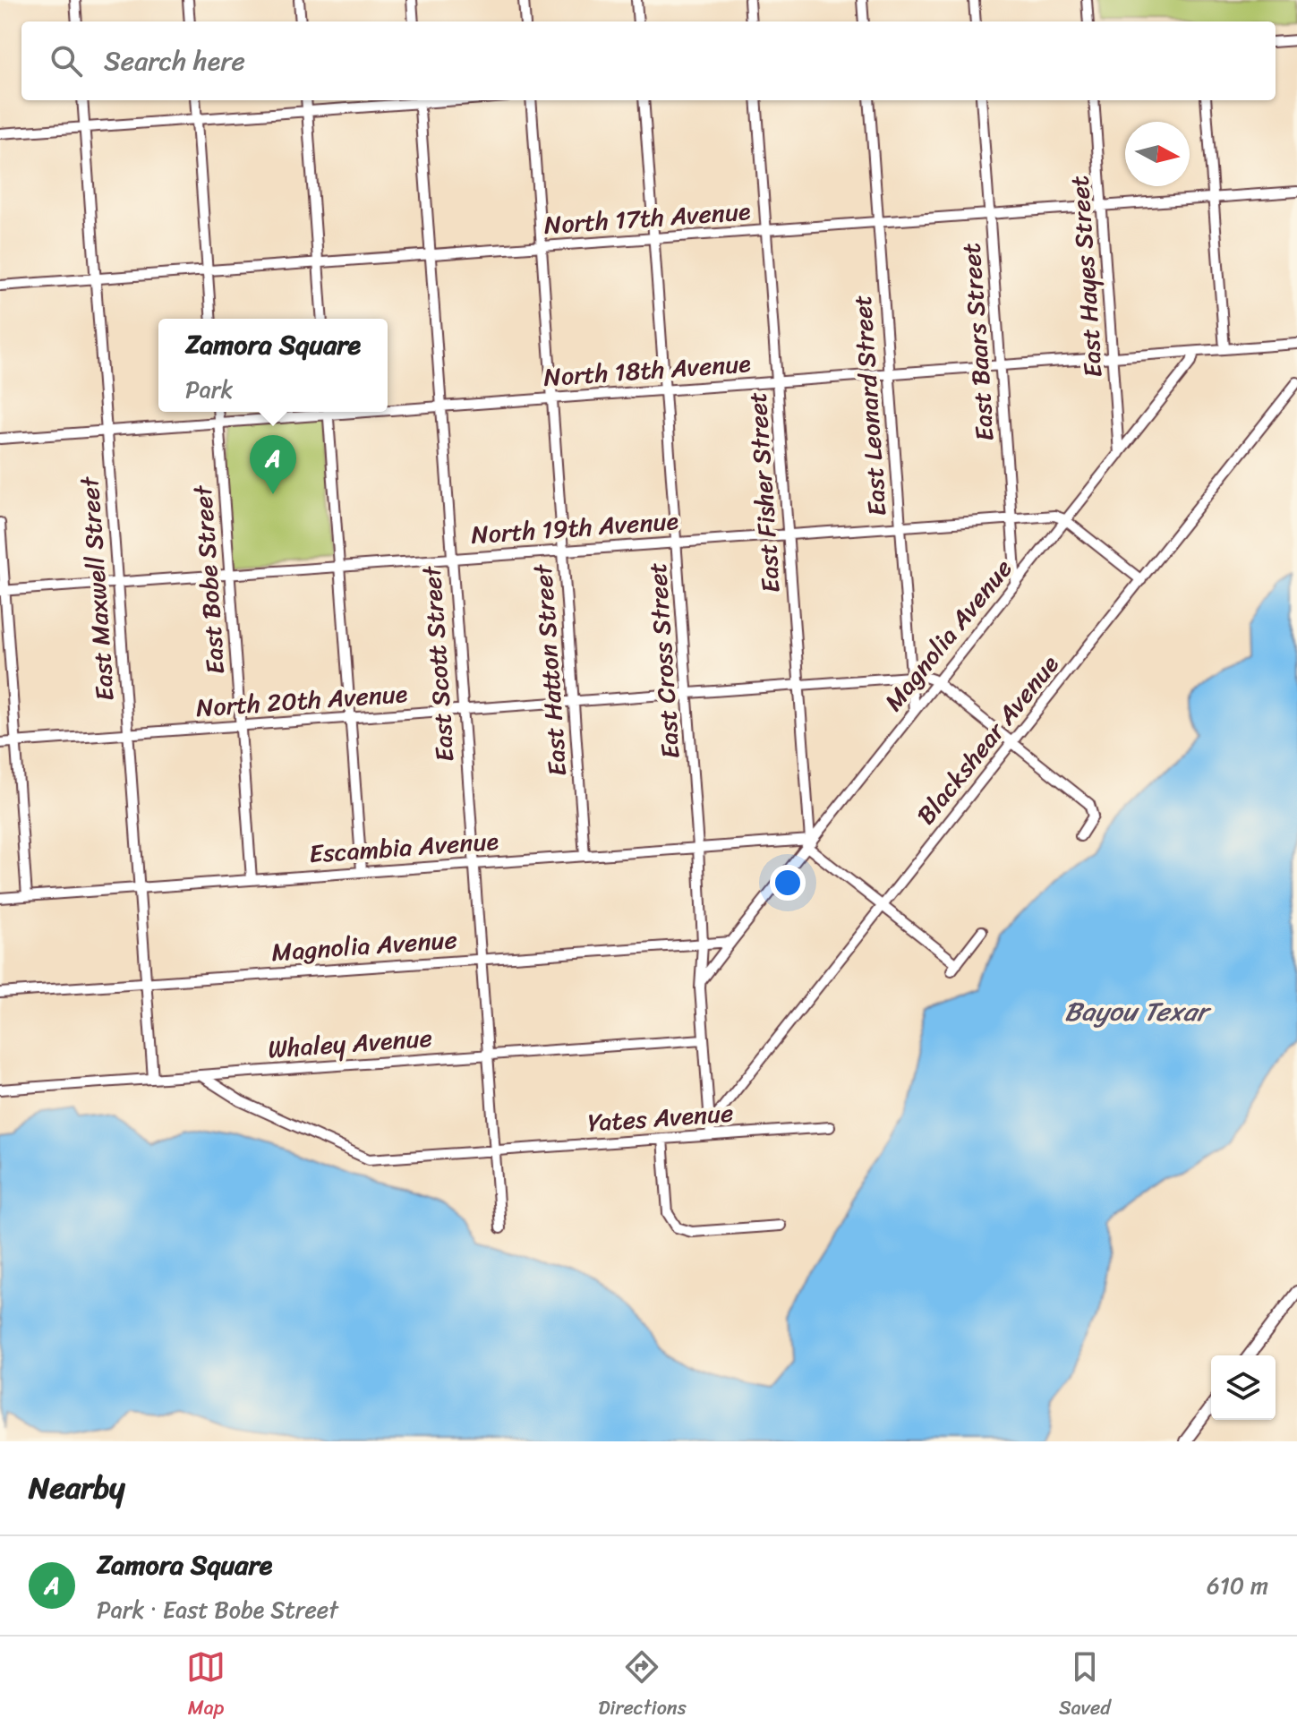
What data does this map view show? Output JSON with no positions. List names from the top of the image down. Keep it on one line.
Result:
{"streets":{"street":["North 17th Avenue","East Hayes Street","East Baars Street","North 18th Avenue","East Leonard Street","East Fisher Street","North 19th Avenue","East Bobe Street","East Maxwell Street","Magnolia Avenue","East Cross Street","East Scott Street","East Hatton Street","North 20th Avenue","Blackshear Avenue","Escambia Avenue","Whaley Avenue","Yates Avenue"]},"crossings":[["North 17th Avenue","East Hayes Street"],["North 17th Avenue","East Baars Street"],["North 17th Avenue","East Leonard Street"],["North 17th Avenue","East Fisher Street"],["North 17th Avenue","East Maxwell Street"],["North 17th Avenue","East Cross Street"],["North 17th Avenue","East Scott Street"],["North 17th Avenue","East Hatton Street"],["East Hayes Street","North 18th Avenue"],["East Hayes Street","Magnolia Avenue"],["East Baars Street","North 18th Avenue"],["East Baars Street","North 19th Avenue"],["East Baars Street","Magnolia Avenue"],["North 18th Avenue","East Leonard Street"],["North 18th Avenue","East Fisher Street"],["North 18th Avenue","East Bobe Street"],["North 18th Avenue","East Maxwell Street"],["North 18th Avenue","Magnolia Avenue"],["North 18th Avenue","East Cross Street"],["North 18th Avenue","East Scott Street"],["North 18th Avenue","East Hatton Street"],["East Leonard Street","North 19th Avenue"],["East Leonard Street","Magnolia Avenue"],["East Leonard Street","North 20th Avenue"],["East Fisher Street","North 19th Avenue"],["East Fisher Street","Magnolia Avenue"],["East Fisher Street","North 20th Avenue"],["East Fisher Street","Escambia Avenue"],["North 19th Avenue","East Bobe Street"],["North 19th Avenue","East Maxwell Street"],["North 19th Avenue","Magnolia Avenue"],["North 19th Avenue","East Cross Street"],["North 19th Avenue","East Scott Street"],["North 19th Avenue","East Hatton Street"],["East Bobe Street","North 20th Avenue"],["East Bobe Street","Escambia Avenue"],["East Maxwell Street","Magnolia Avenue"],["East Maxwell Street","North 20th Avenue"],["East Maxwell Street","Escambia Avenue"],["East Maxwell Street","Whaley Avenue"],["Magnolia Avenue","East Cross Street"],["Magnolia Avenue","East Scott Street"],["Magnolia Avenue","North 20th Avenue"],["Magnolia Avenue","Escambia Avenue"],["East Cross Street","North 20th Avenue"],["East Cross Street","Blackshear Avenue"],["East Cross Street","Escambia Avenue"],["East Cross Street","Whaley Avenue"],["East Cross Street","Yates Avenue"],["East Scott Street","North 20th Avenue"],["East Scott Street","Escambia Avenue"],["East Scott Street","Whaley Avenue"],["East Scott Street","Yates Avenue"],["East Hatton Street","North 20th Avenue"],["East Hatton Street","Escambia Avenue"],["North 20th Avenue","Blackshear Avenue"],["Whaley Avenue","Yates Avenue"]],"water":["Bayou Texar"],"north":"right","page":{"search":"Search here","popup":["Zamora Square","Park"],"pins":"A","heading":"Nearby","list":[{"mark":"A","name":"Zamora Square","note":"Park · East Bobe Street","value":"610 m"}],"nav":["Map","Directions","Saved"]}}
